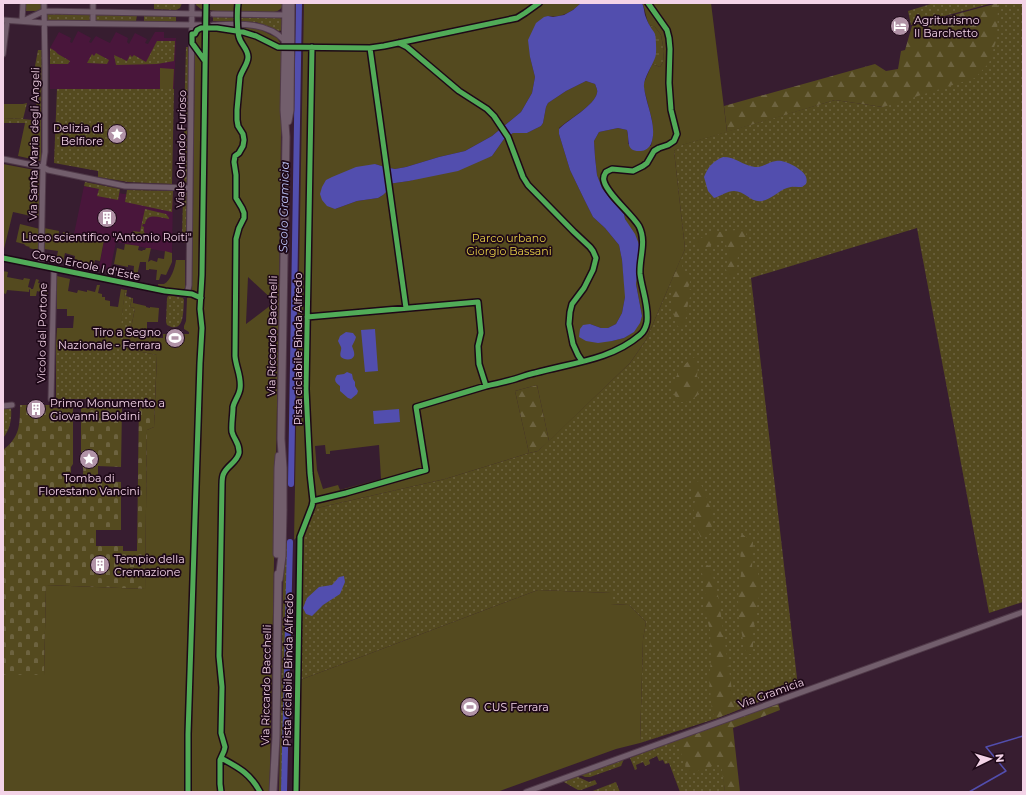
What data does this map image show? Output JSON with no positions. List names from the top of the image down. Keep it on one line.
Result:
{"streets":{"main road":["Via Riccardo Bacchelli"],"street":["Via Santa Maria degli Angeli","Viale Orlando Furioso","Corso Ercole I d'Este","Vicolo del Portone","Via Gramicia"],"cycle path":["Pista ciclabile Binda Alfredo"]},"crossings":[["Via Santa Maria degli Angeli","Corso Ercole I d'Este"],["Viale Orlando Furioso","Corso Ercole I d'Este"],["Corso Ercole I d'Este","Vicolo del Portone"]],"water":["Scolo Gramicia"],"parks":["Parco urbano Giorgio Bassani"],"places":{"hotel":["Agriturismo Il Barchetto"],"place":["Delizia di Belfiore","Tomba di Florestano Vancini"],"building":["Liceo scientifico \"Antonio Roiti\"","Primo Monumento a Giovanni Boldini","Tempio della Cremazione"],"sports":["Tiro a Segno Nazionale - Ferrara","CUS Ferrara"]},"north":"right"}
